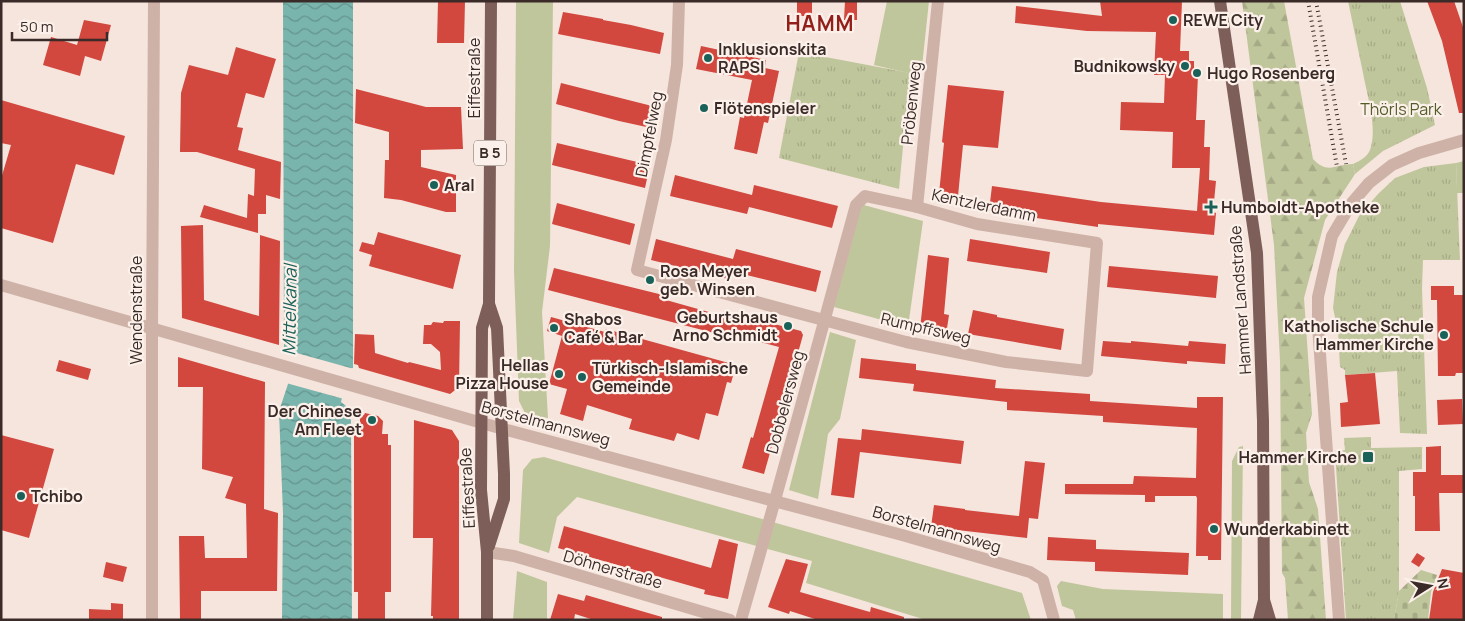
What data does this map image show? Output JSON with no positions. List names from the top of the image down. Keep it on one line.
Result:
{"streets":{"main road":["Eiffestraße","B 5","Hammer Landstraße"],"street":["Pröbenweg","Dimpfelweg","Kentzlerdamm","Wendenstraße","Rumpffsweg","Dobbelersweg","Borstelmannsweg","Döhnerstraße"]},"crossings":[["Eiffestraße","Borstelmannsweg"],["Eiffestraße","Döhnerstraße"],["Pröbenweg","Kentzlerdamm"],["Dimpfelweg","Rumpffsweg"],["Kentzlerdamm","Rumpffsweg"],["Kentzlerdamm","Dobbelersweg"],["Wendenstraße","Borstelmannsweg"],["Rumpffsweg","Dobbelersweg"],["Dobbelersweg","Borstelmannsweg"]],"districts":["HAMM"],"water":["Mittelkanal"],"parks":["Thörls Park"],"places":{"other":["REWE City","Inklusionskita RAPSI","Budnikowsky","Hugo Rosenberg","Flötenspieler","Aral","Rosa Meyer geb. Winsen","Geburtshaus Arno Schmidt","Shabos Café & Bar","Katholische Schule Hammer Kirche","Hellas Pizza House","Türkisch-Islamische Gemeinde","Der Chinese Am Fleet","Tchibo","Wunderkabinett"],"health":["Humboldt-Apotheke"],"transit":["Hammer Kirche"]},"scale_bar":"50 m","north":"right"}
